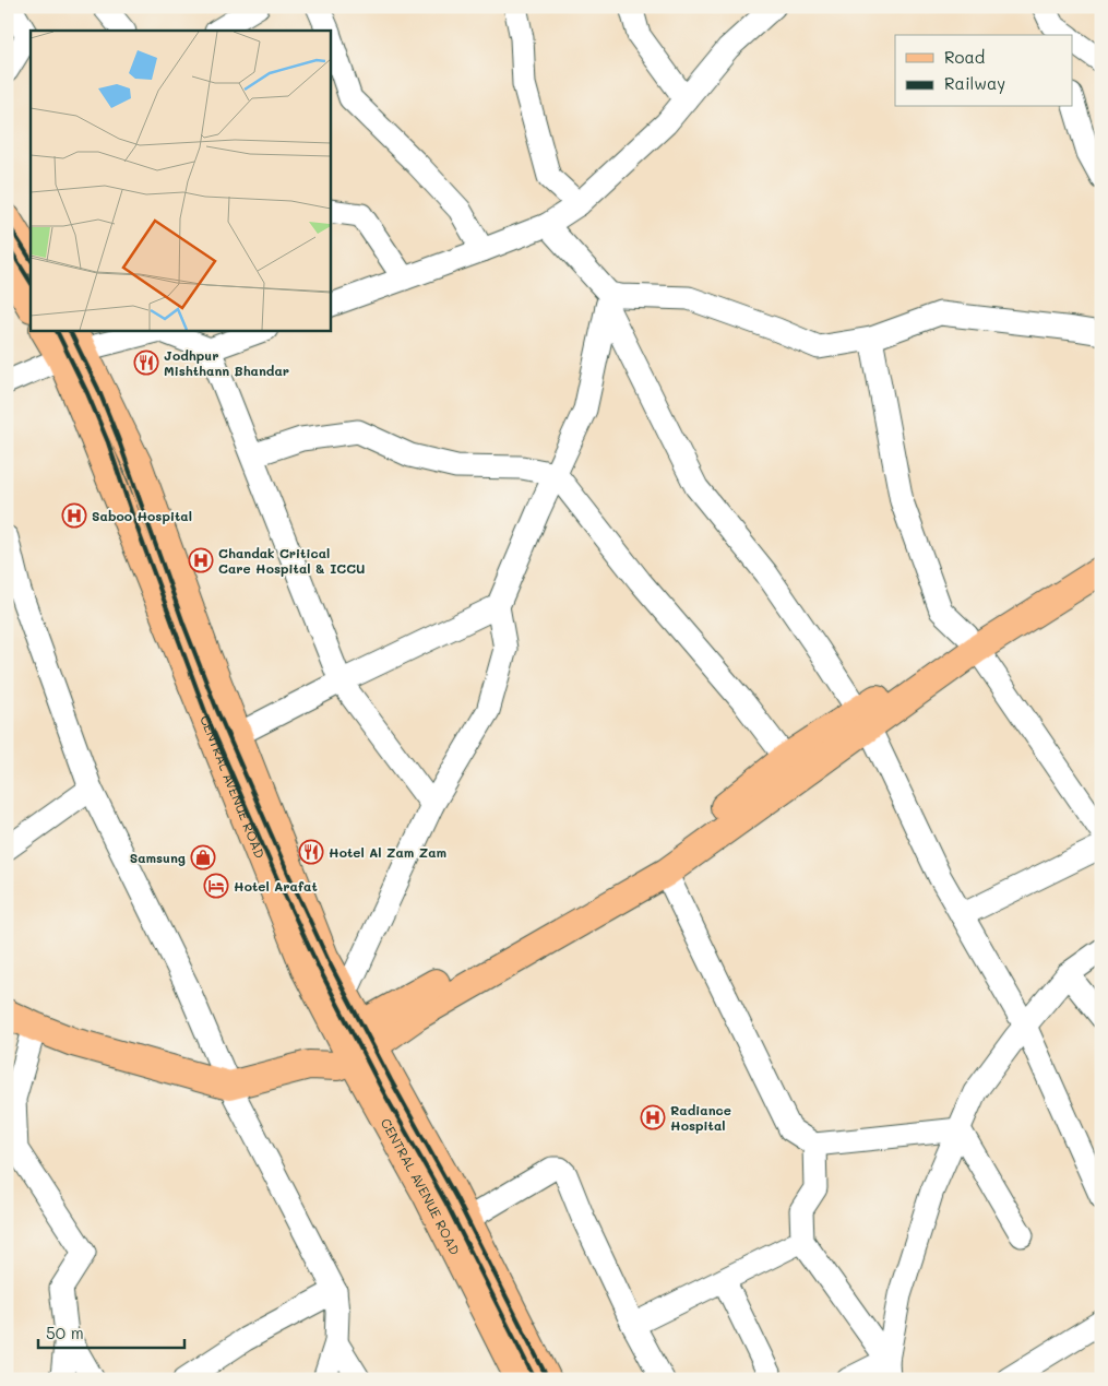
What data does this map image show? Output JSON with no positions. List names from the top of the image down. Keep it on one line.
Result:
{"streets":{"main road":["CENTRAL AVENUE ROAD"]},"places":{"restaurant":["Jodhpur Mishthann Bhandar","Hotel Al Zam Zam"],"hospital":["Saboo Hospital","Chandak Critical Care Hospital & ICCU","Radiance Hospital"],"shop":["Samsung"],"hotel":["Hotel Arafat"]},"legend":["Road","Railway"],"scale_bar":"50 m"}
